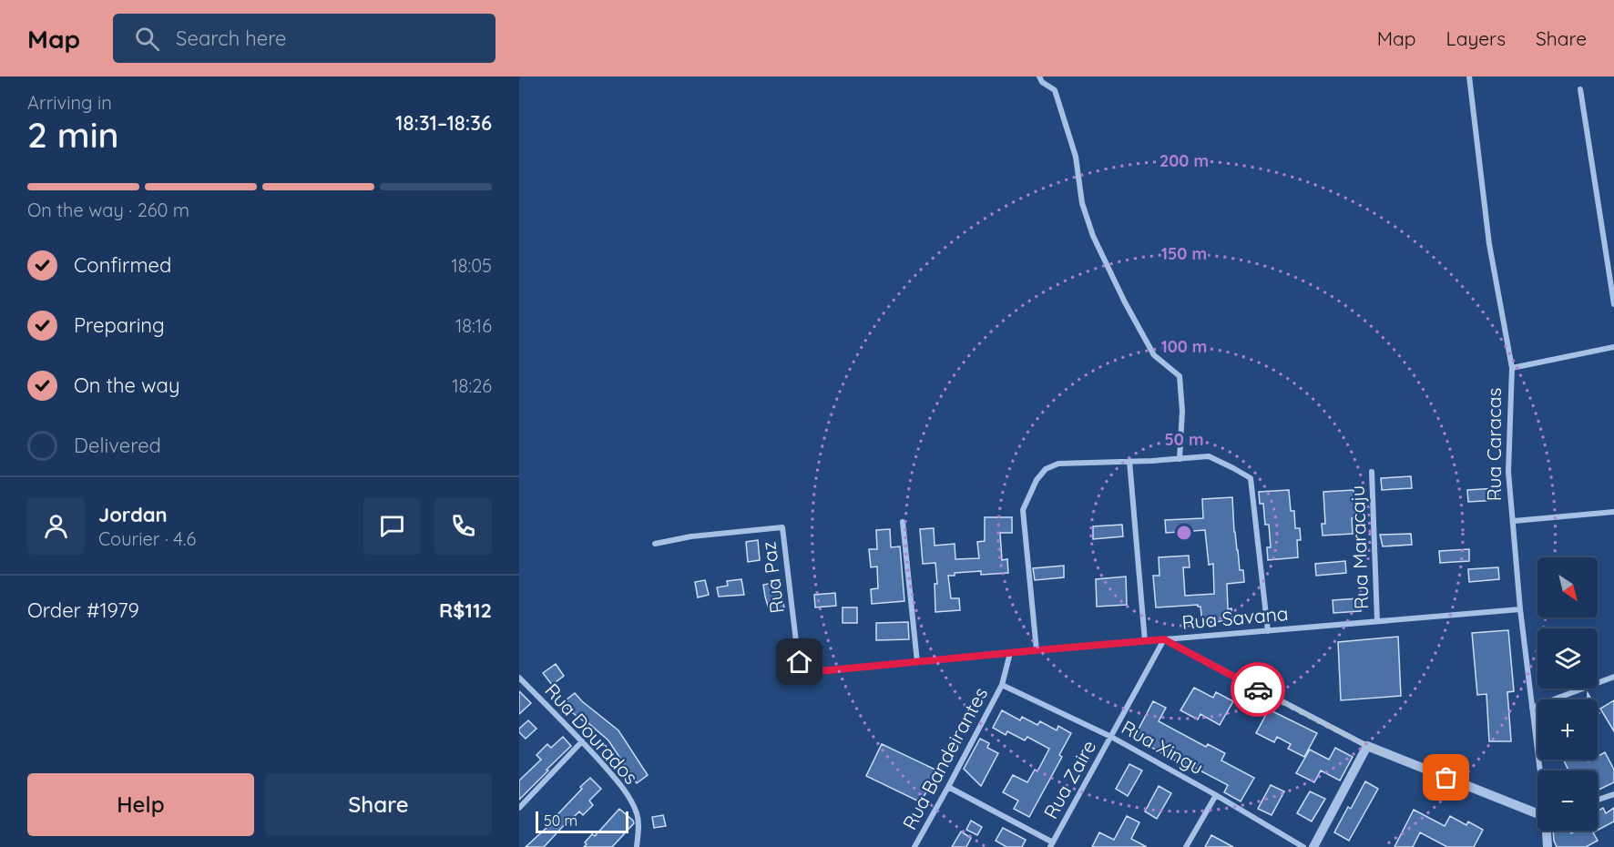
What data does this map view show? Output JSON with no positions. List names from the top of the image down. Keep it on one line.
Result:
{"streets":{"street":["Rua Caracas","Rua Maracaju","Rua Paz","Rua Savana","Rua Dourados","Rua Xingu","Rua Bandeirantes","Rua Zaire"]},"crossings":[["Rua Caracas","Rua Savana"],["Rua Maracaju","Rua Savana"],["Rua Paz","Rua Savana"],["Rua Savana","Rua Bandeirantes"],["Rua Savana","Rua Zaire"],["Rua Xingu","Rua Bandeirantes"],["Rua Xingu","Rua Zaire"]],"scale_bar":"50 m","north":"bottom right","page":{"header":"Map","search":"Search here","nav":["Map","Layers","Share"],"heading":["2 min","Arriving in","18:31–18:36"],"panel":["Jordan","Courier · 4.6","Order #1979","R$112"],"bar":"On the way · 260 m","list":[["Confirmed","18:05"],["Preparing","18:16"],["On the way","18:26"],"Delivered"],"map_buttons":["+","−"],"buttons":["Help","Share"],"scale":"50 m"},"rings":["200 m","150 m","100 m","50 m"]}
